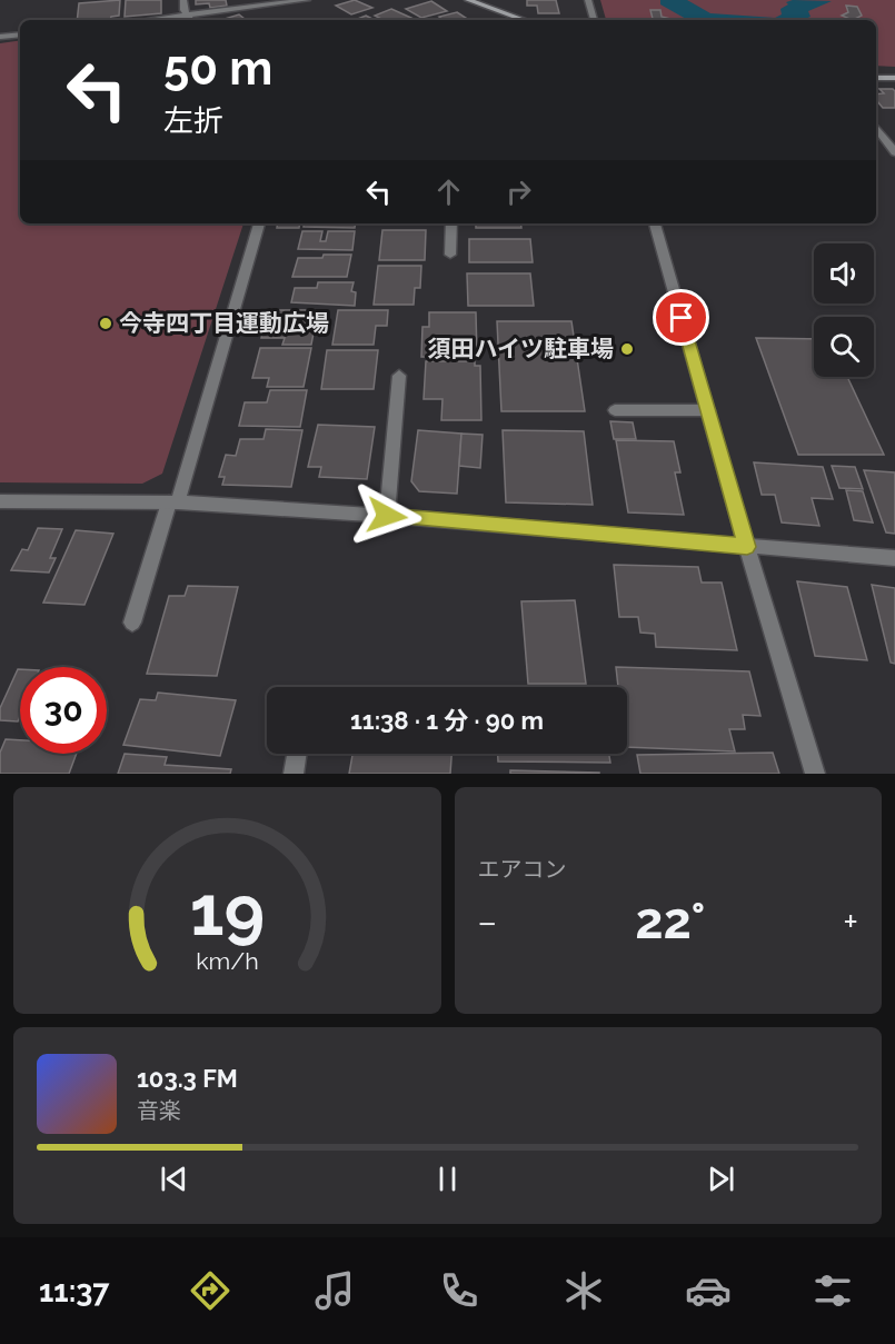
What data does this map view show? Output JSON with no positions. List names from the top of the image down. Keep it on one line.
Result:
{"places":["今寺四丁目運動広場","須田ハイツ駐車場"],"page":{"turn":["50 m","左折"],"limit":"30","trip":"11:38 · 1 分 · 90 m","tile":"エアコン","heat":["−","22°","+"],"song":["103.3 FM","音楽"],"tabs":"11:37","gauge":["19","km/h"]}}
